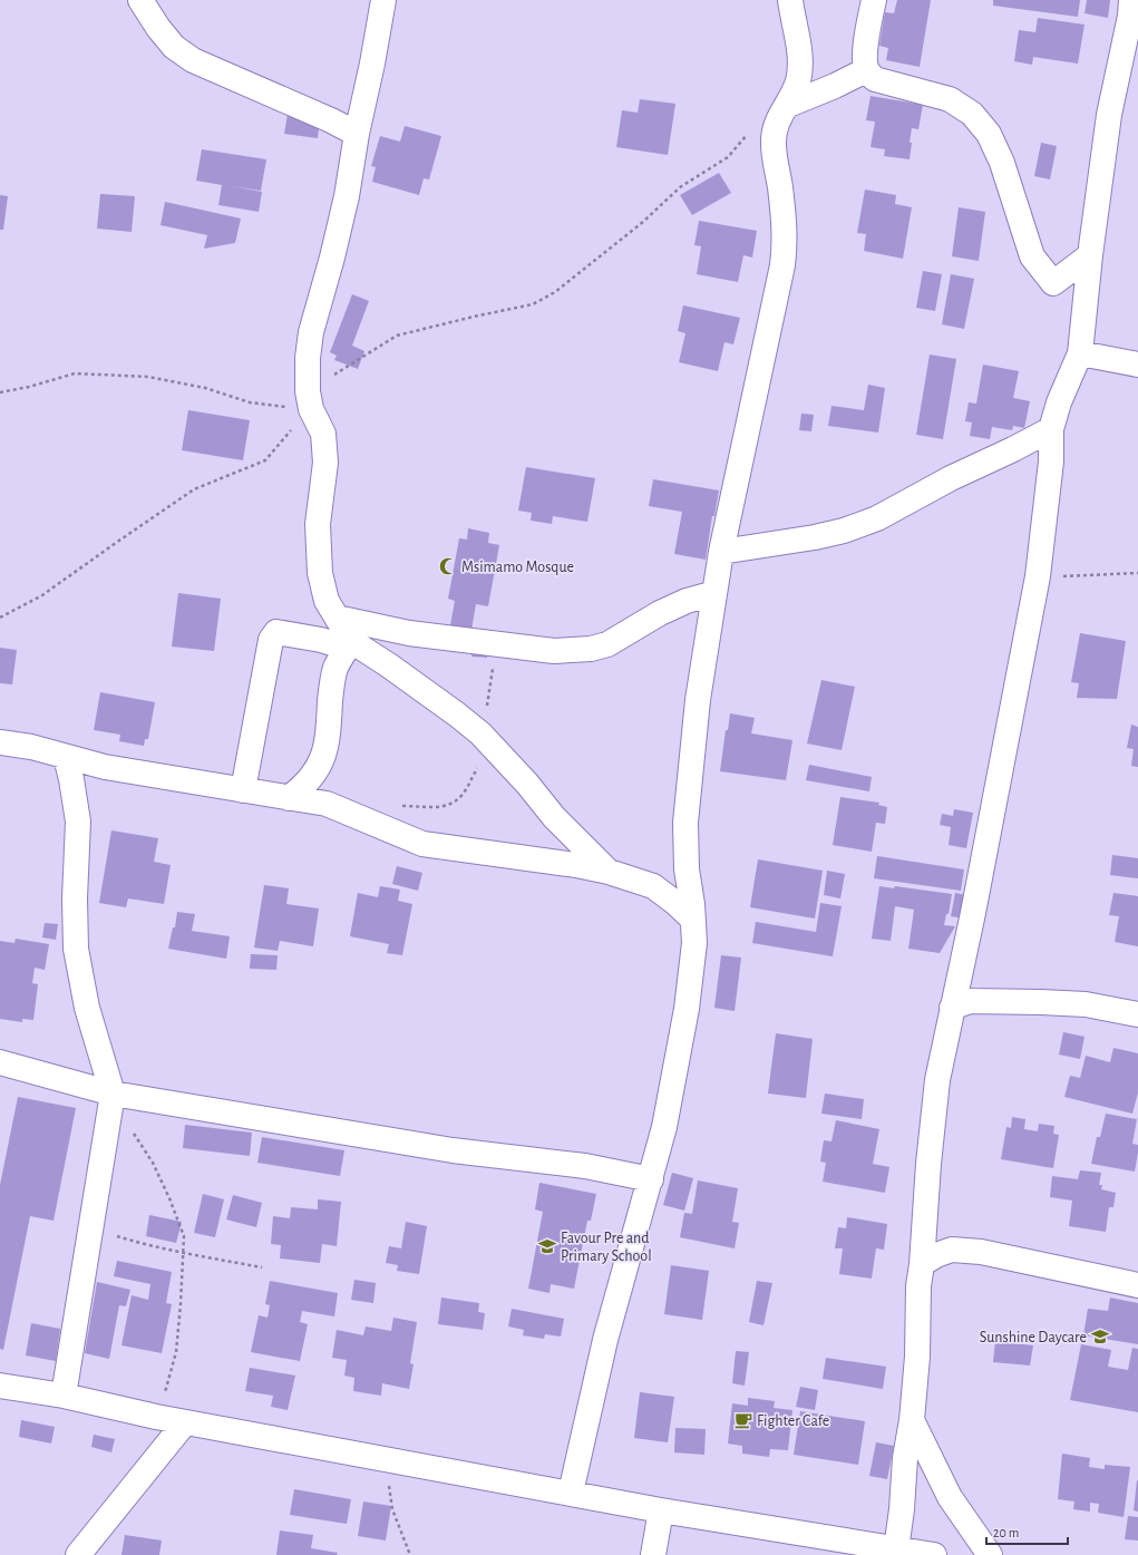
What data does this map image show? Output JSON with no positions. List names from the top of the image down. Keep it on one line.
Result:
{"places":{"mosque":["Msimamo Mosque"],"school or university":["Favour Pre and Primary School","Sunshine Daycare"],"cafe":["Fighter Cafe"]},"scale_bar":"20 m"}
